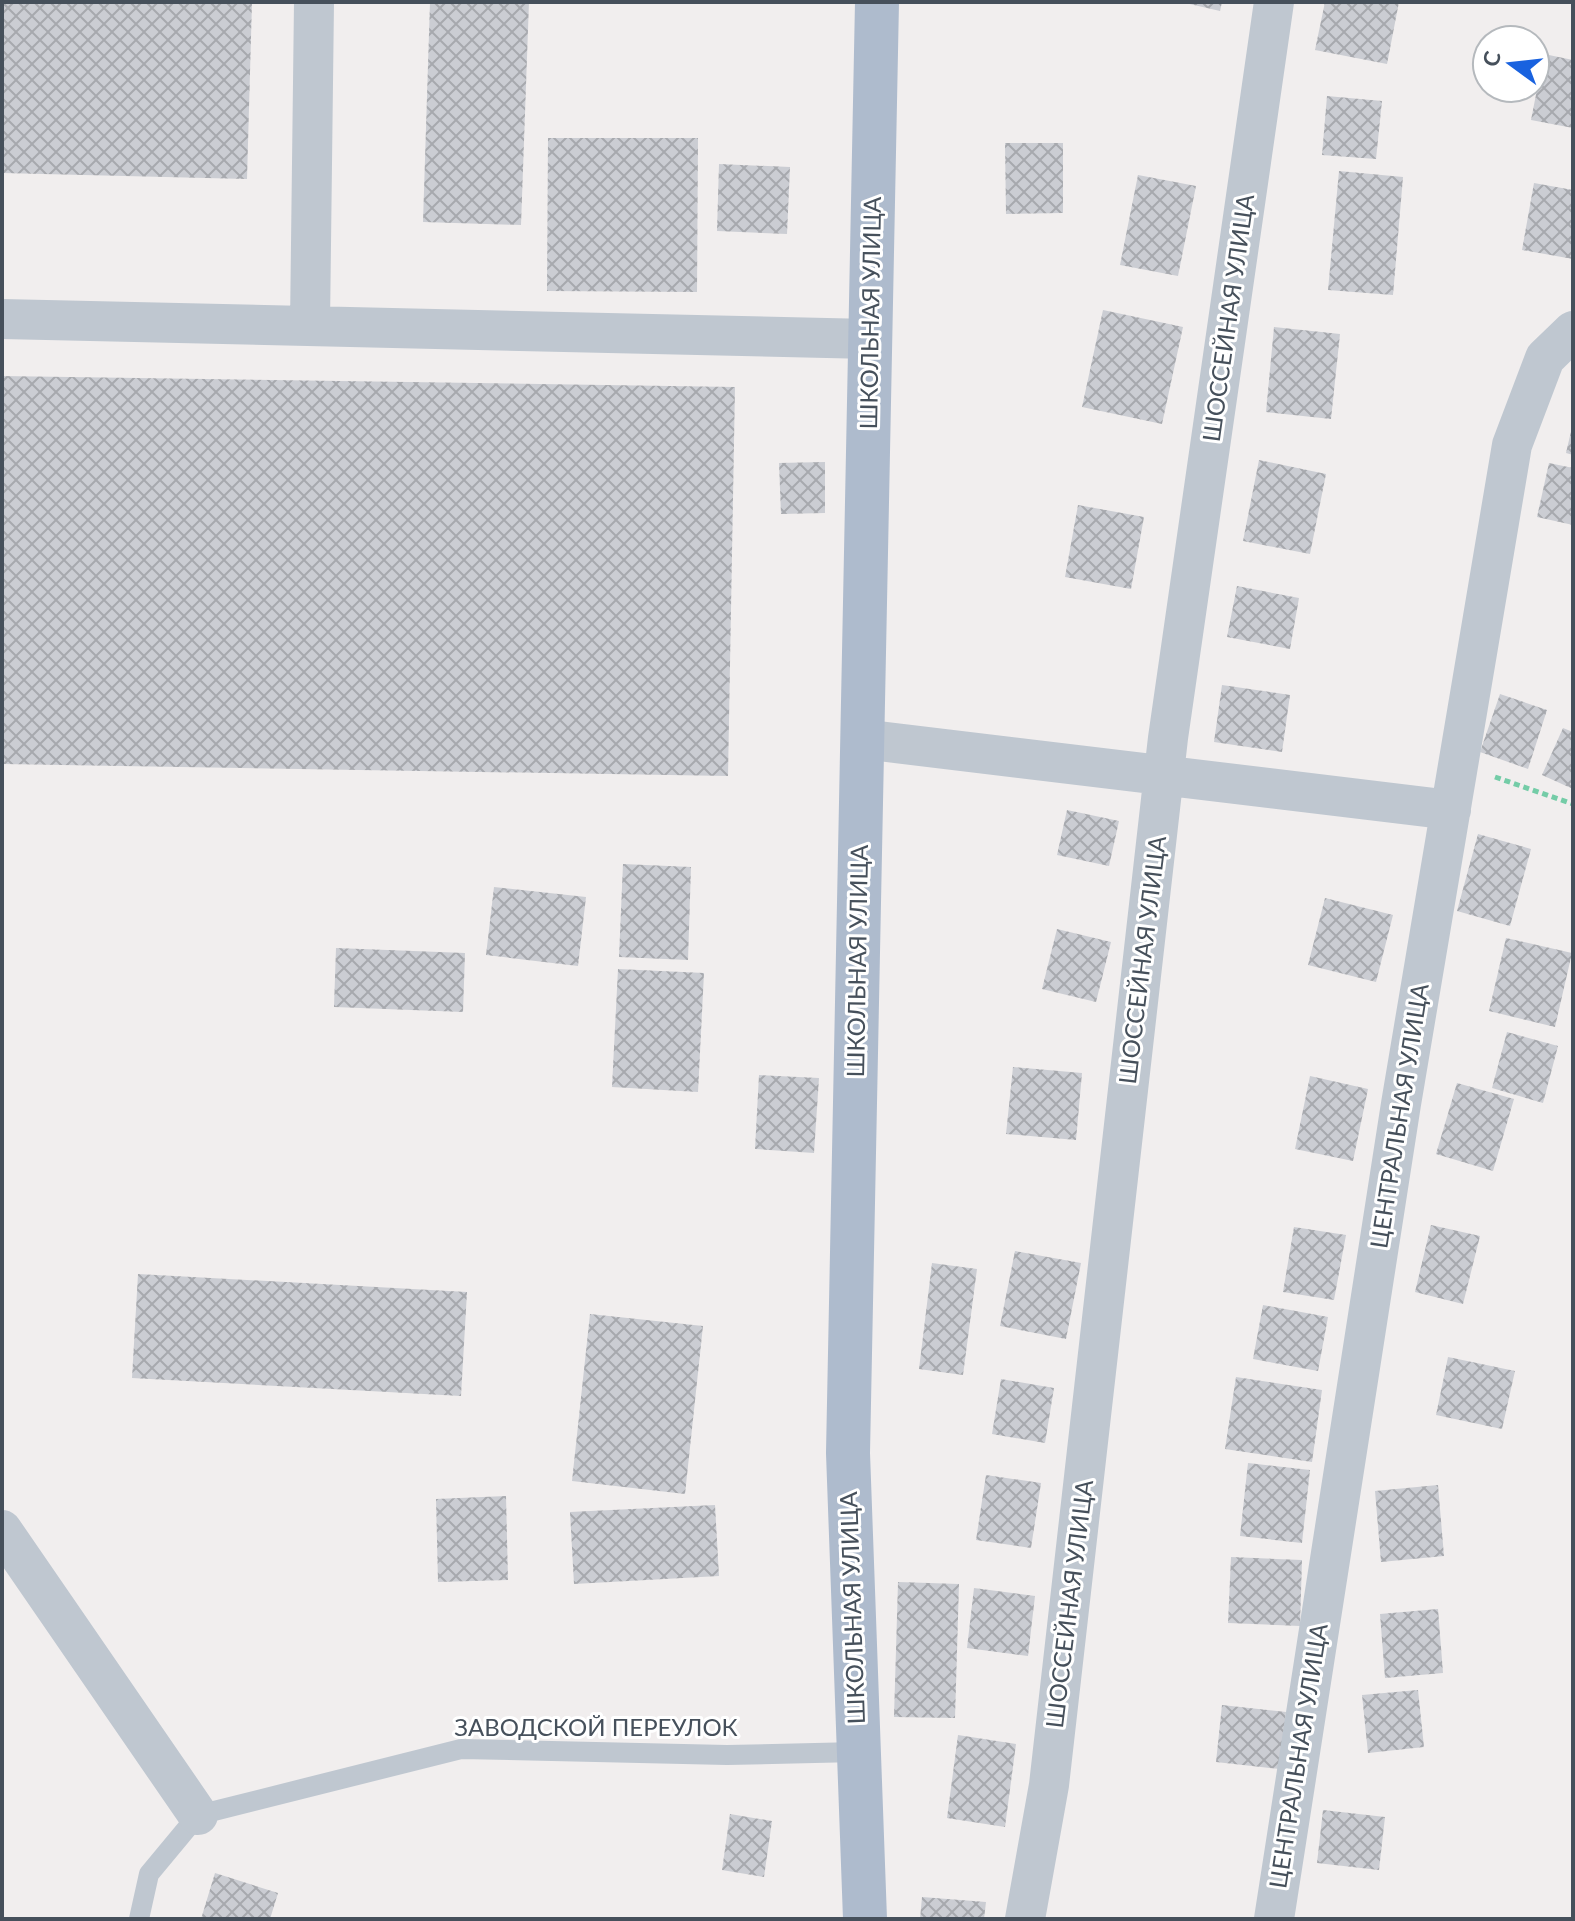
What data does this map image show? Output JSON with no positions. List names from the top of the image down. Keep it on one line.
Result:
{"streets":{"main road":["ШКОЛЬНАЯ УЛИЦА"],"street":["ШОССЕЙНАЯ УЛИЦА","ЦЕНТРАЛЬНАЯ УЛИЦА"],"lane":["ЗАВОДСКОЙ ПЕРЕУЛОК"]},"crossings":[["ШКОЛЬНАЯ УЛИЦА","ЗАВОДСКОЙ ПЕРЕУЛОК"]],"north":"left"}
